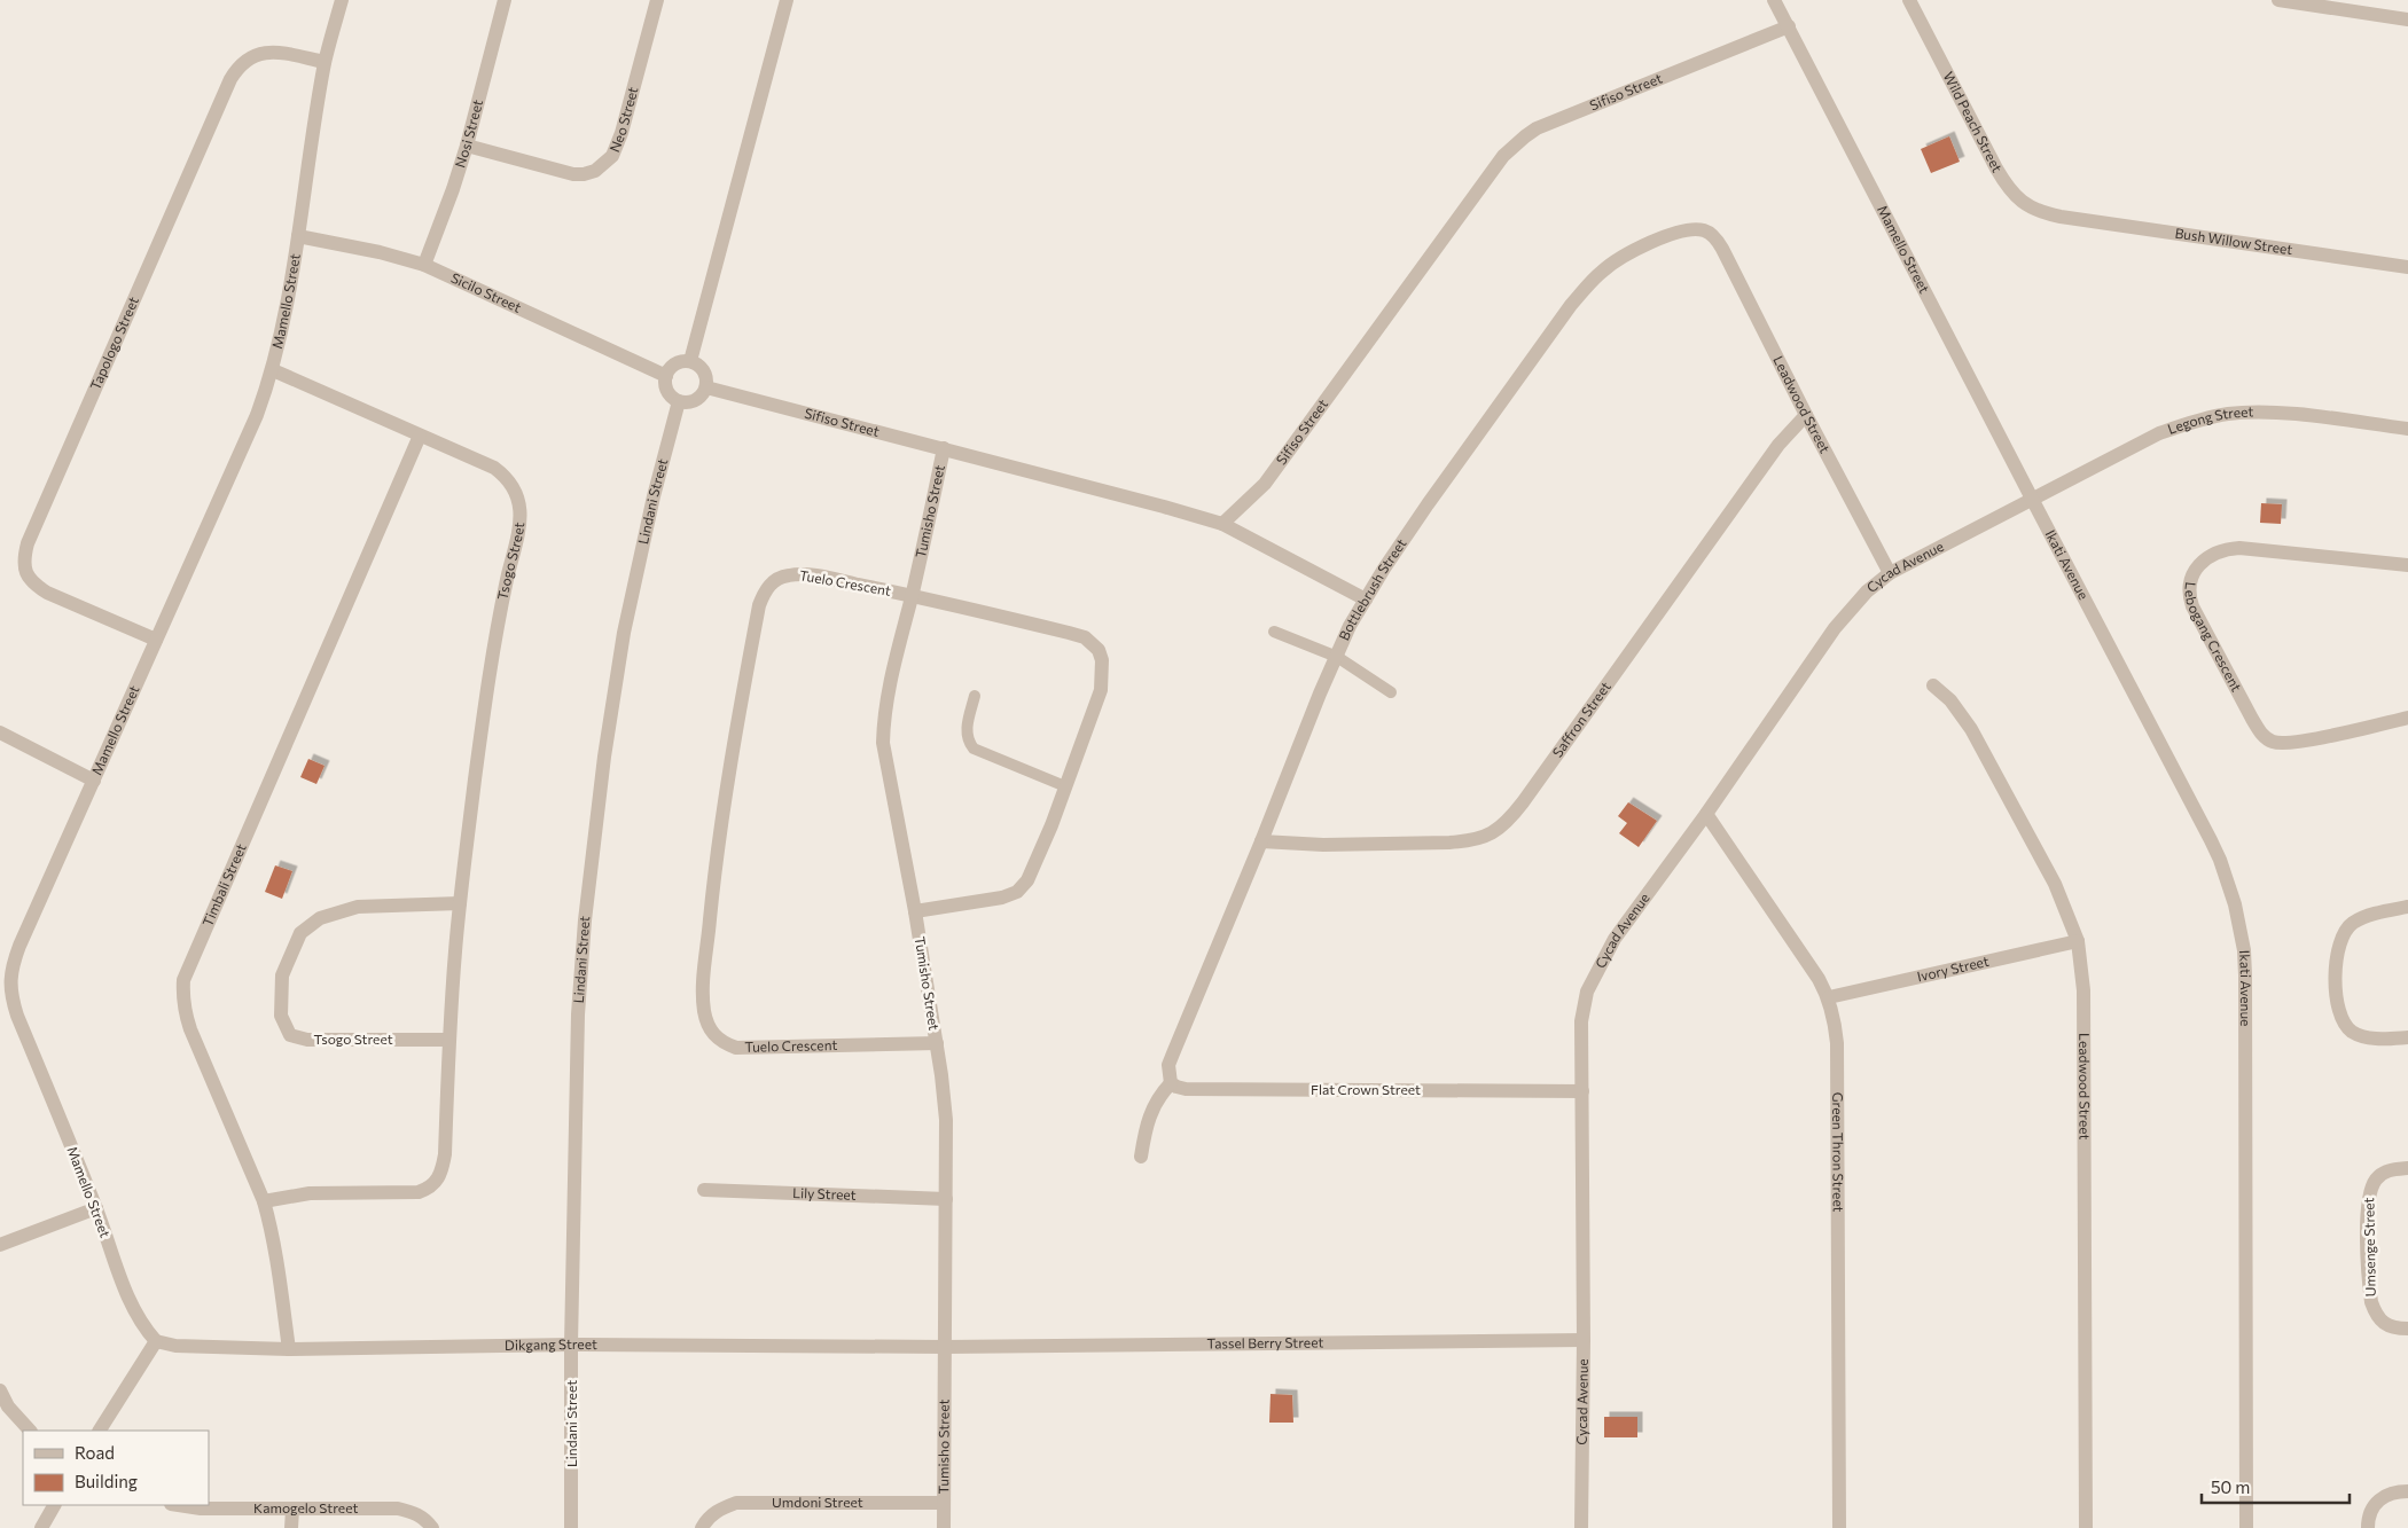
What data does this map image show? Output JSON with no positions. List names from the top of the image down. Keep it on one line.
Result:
{"streets":{"street":["Sifiso Street","Neo Street","Wild Peach Street","Nosi Street","Bush Willow Street","Mamello Street","Sicilo Street","Tapologo Street","Leadwood Street","Legong Street","Lindani Street","Tumisho Street","Tsogo Street","Ikati Avenue","Cycad Avenue","Tuelo Crescent","Bottlebrush Street","Lebogang Crescent","Saffron Street","Timbali Street","Ivory Street","Flat Crown Street","Green Thron Street","Lily Street","Umsenge Street","Tassel Berry Street","Dikgang Street","Umdoni Street","Kamogelo Street"]},"crossings":[["Sifiso Street","Mamello Street"],["Sifiso Street","Sicilo Street"],["Sifiso Street","Lindani Street"],["Sifiso Street","Tumisho Street"],["Neo Street","Nosi Street"],["Wild Peach Street","Bush Willow Street"],["Nosi Street","Sicilo Street"],["Mamello Street","Sicilo Street"],["Mamello Street","Tapologo Street"],["Mamello Street","Legong Street"],["Mamello Street","Tsogo Street"],["Mamello Street","Ikati Avenue"],["Mamello Street","Cycad Avenue"],["Mamello Street","Dikgang Street"],["Sicilo Street","Lindani Street"],["Leadwood Street","Cycad Avenue"],["Leadwood Street","Bottlebrush Street"],["Leadwood Street","Saffron Street"],["Leadwood Street","Ivory Street"],["Legong Street","Ikati Avenue"],["Legong Street","Cycad Avenue"],["Lindani Street","Dikgang Street"],["Tumisho Street","Tuelo Crescent"],["Tumisho Street","Lily Street"],["Tumisho Street","Tassel Berry Street"],["Tumisho Street","Dikgang Street"],["Tumisho Street","Umdoni Street"],["Tsogo Street","Timbali Street"],["Ikati Avenue","Cycad Avenue"],["Cycad Avenue","Flat Crown Street"],["Cycad Avenue","Green Thron Street"],["Cycad Avenue","Tassel Berry Street"],["Bottlebrush Street","Saffron Street"],["Bottlebrush Street","Flat Crown Street"],["Timbali Street","Dikgang Street"],["Ivory Street","Green Thron Street"],["Tassel Berry Street","Dikgang Street"]],"legend":["Road","Building"],"scale_bar":"50 m"}
